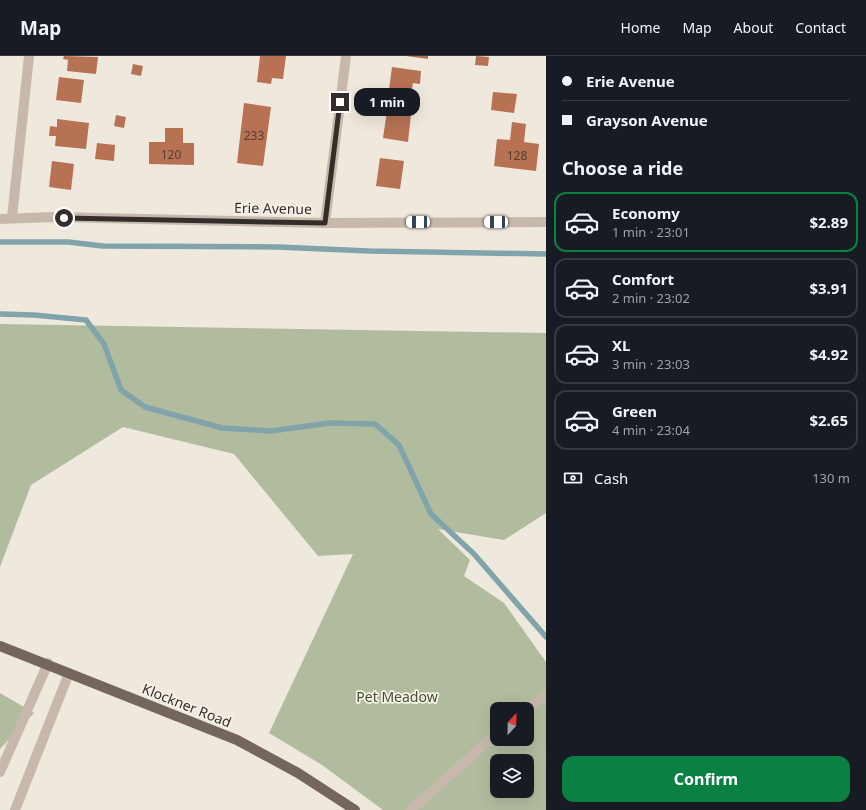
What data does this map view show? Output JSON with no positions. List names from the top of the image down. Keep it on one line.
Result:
{"streets":{"main road":["Klockner Road"],"street":["Erie Avenue"]},"parks":["Pet Meadow"],"house_numbers":["233","120","128"],"north":"top","page":{"header":"Map","nav":["Home","Map","About","Contact"],"banner":["Erie Avenue","Grayson Avenue"],"bubble":"1 min","heading":"Choose a ride","list":[{"name":"Economy","note":"1 min · 23:01","value":"$2.89"},{"name":"Comfort","note":"2 min · 23:02","value":"$3.91"},{"name":"XL","note":"3 min · 23:03","value":"$4.92"},{"name":"Green","note":"4 min · 23:04","value":"$2.65"}],"pay":["Cash","130 m"],"buttons":"Confirm"}}
